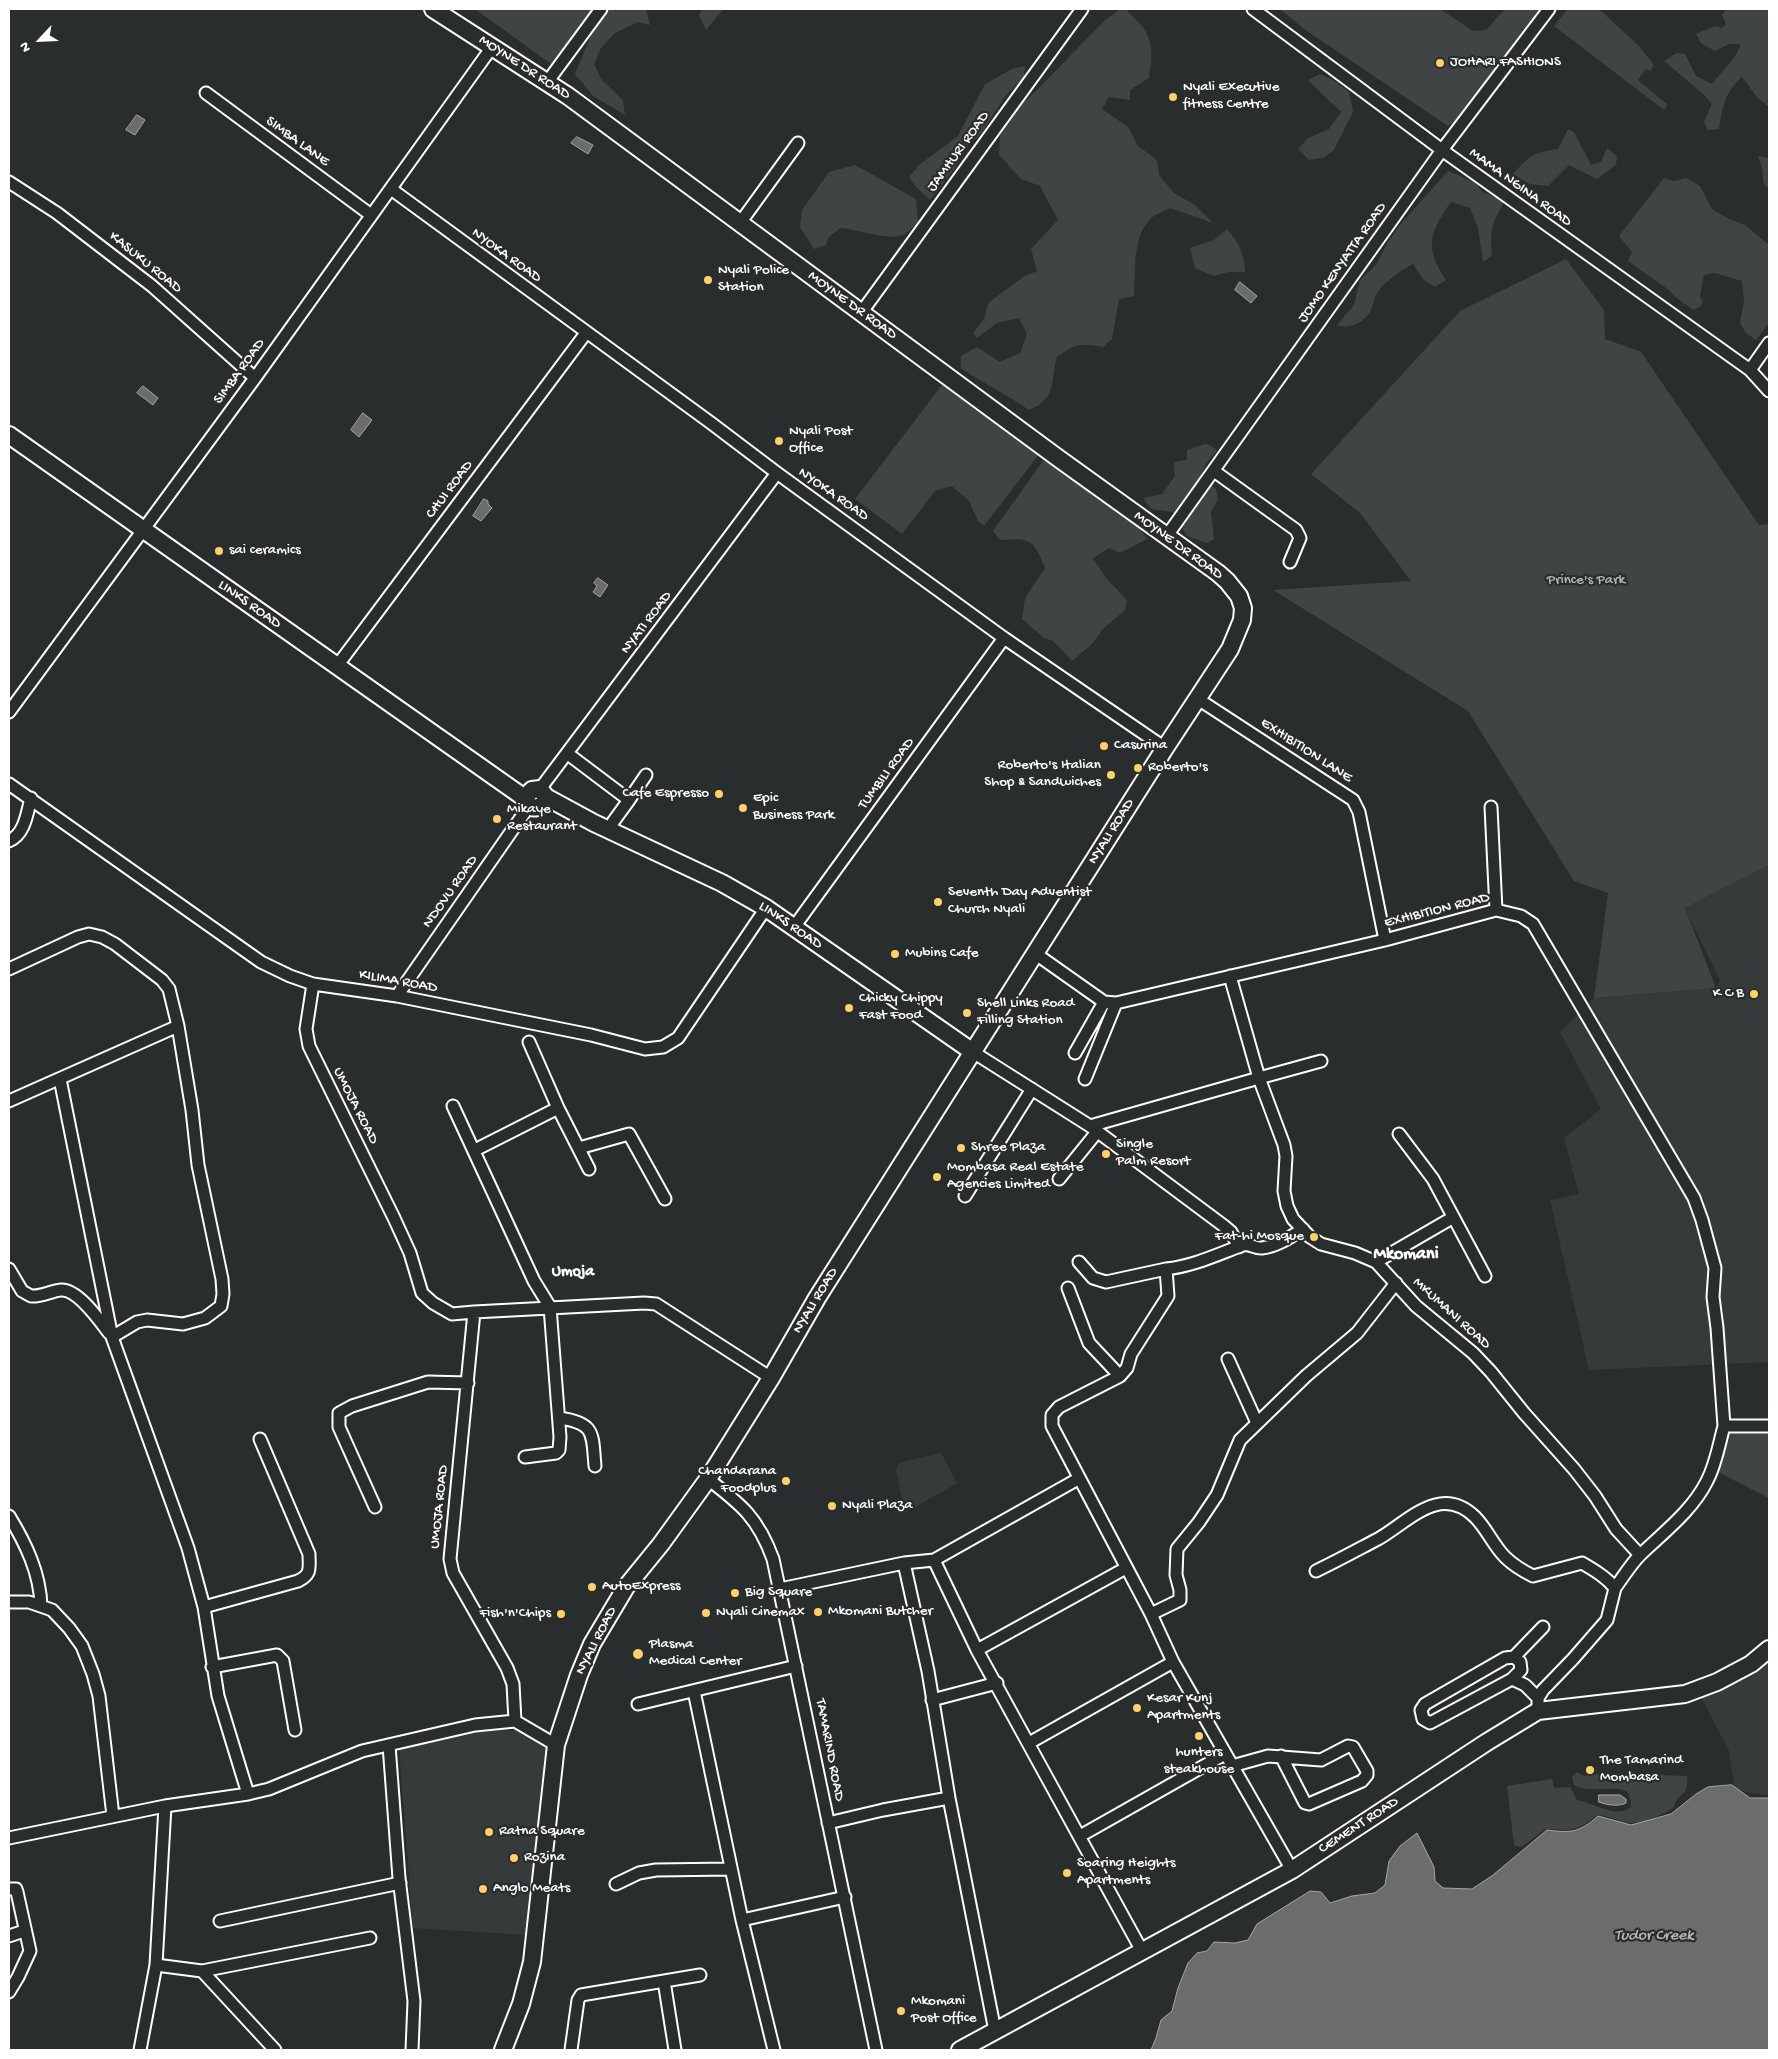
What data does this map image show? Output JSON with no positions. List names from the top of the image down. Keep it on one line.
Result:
{"streets":{"main road":["MOYNE DR ROAD","LINKS ROAD","NYALI ROAD","CEMENT ROAD"],"street":["SIMBA LANE","JAMHURI ROAD","MAMA NGINA ROAD","NYOKA ROAD","KASUKU ROAD","JOMO KENYATTA ROAD","SIMBA ROAD","CHUI ROAD","NYATI ROAD","EXHIBITION LANE","TUMBILI ROAD","NDOVU ROAD","EXHIBITION ROAD","KILIMA ROAD","UMOJA ROAD","MKUMANI ROAD","TAMARIND ROAD"]},"crossings":[["MOYNE DR ROAD","JAMHURI ROAD"],["MOYNE DR ROAD","JOMO KENYATTA ROAD"],["MOYNE DR ROAD","SIMBA ROAD"],["MOYNE DR ROAD","NYALI ROAD"],["SIMBA LANE","SIMBA ROAD"],["MAMA NGINA ROAD","JOMO KENYATTA ROAD"],["NYOKA ROAD","SIMBA ROAD"],["NYOKA ROAD","CHUI ROAD"],["NYOKA ROAD","NYATI ROAD"],["NYOKA ROAD","TUMBILI ROAD"],["NYOKA ROAD","NYALI ROAD"],["KASUKU ROAD","SIMBA ROAD"],["SIMBA ROAD","LINKS ROAD"],["CHUI ROAD","LINKS ROAD"],["LINKS ROAD","NYATI ROAD"],["LINKS ROAD","TUMBILI ROAD"],["LINKS ROAD","NYALI ROAD"],["LINKS ROAD","NDOVU ROAD"],["LINKS ROAD","KILIMA ROAD"],["NYATI ROAD","NDOVU ROAD"],["EXHIBITION LANE","NYALI ROAD"],["EXHIBITION LANE","EXHIBITION ROAD"],["NYALI ROAD","UMOJA ROAD"],["NYALI ROAD","TAMARIND ROAD"],["NDOVU ROAD","KILIMA ROAD"],["EXHIBITION ROAD","MKUMANI ROAD"],["KILIMA ROAD","UMOJA ROAD"]],"districts":["Mkomani","Umoja"],"water":["Tudor Creek"],"parks":["Prince's Park"],"places":["JOHARI FASHIONS","Nyali Executive fitness Centre","Nyali Police Station","Nyali Post Office","sai ceramics","Casurina","Roberto's","Roberto's Italian Shop & Sandwiches","Cafe Espresso","Epic Business Park","Mikaye Restaurant","Seventh Day Adventist Church Nyali","Mubins Cafe","K C B","Chicky Chippy Fast Food","Shell Links Road Filling Station","Shree Plaza","Single Palm Resort","Mombasa Real Estate Agencies Limited","Fat-hi Mosque","Chandarana Foodplus","Nyali Plaza","AutoExpress","Big Square","Mkomani Butcher","Nyali Cinemax","Fish'n'Chips","Plasma Medical Center","Kesar Kunj Apartments","hunters steakhouse","The Tamarind Mombasa","Ratna Square","Rozina","Soaring Heights Apartments","Anglo Meats","Mkomani Post Office"],"north":"bottom left"}
